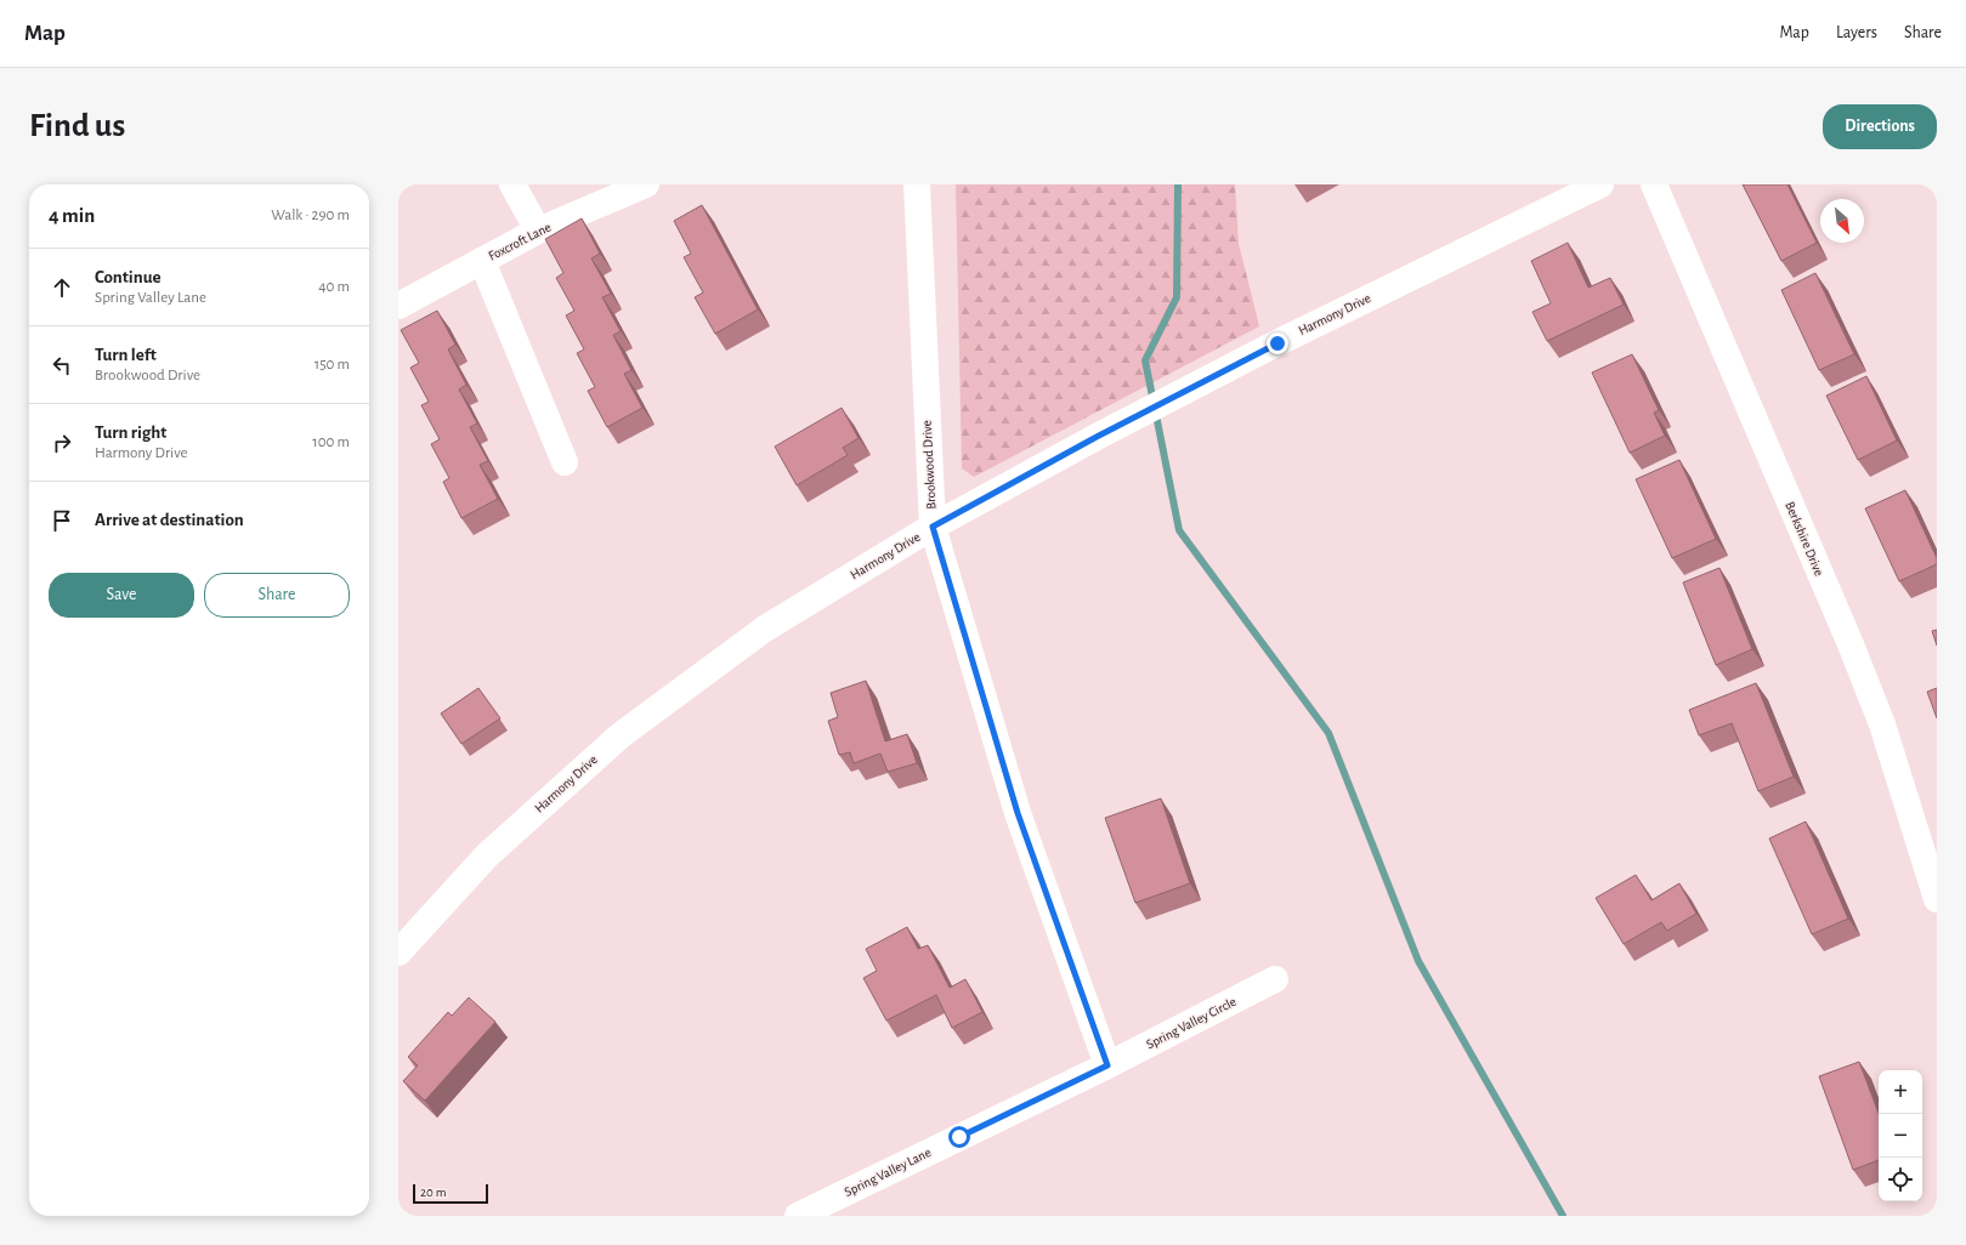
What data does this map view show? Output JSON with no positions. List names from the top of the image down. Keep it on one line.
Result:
{"streets":{"street":["Foxcroft Lane","Harmony Drive","Brookwood Drive","Berkshire Drive","Spring Valley Circle","Spring Valley Lane"]},"crossings":[["Harmony Drive","Brookwood Drive"],["Brookwood Drive","Spring Valley Circle"],["Brookwood Drive","Spring Valley Lane"],["Spring Valley Circle","Spring Valley Lane"]],"scale_bar":"20 m","north":"bottom right","page":{"header":"Map","nav":["Map","Layers","Share"],"buttons":["Directions",["Save","Share"]],"title":"Find us","heading":["4 min","Walk · 290 m"],"list":[["Continue","Spring Valley Lane","40 m"],["Turn left","Brookwood Drive","150 m"],["Turn right","Harmony Drive","100 m"],"Arrive at destination"],"map_buttons":["+","−"],"scale":"20 m"}}
